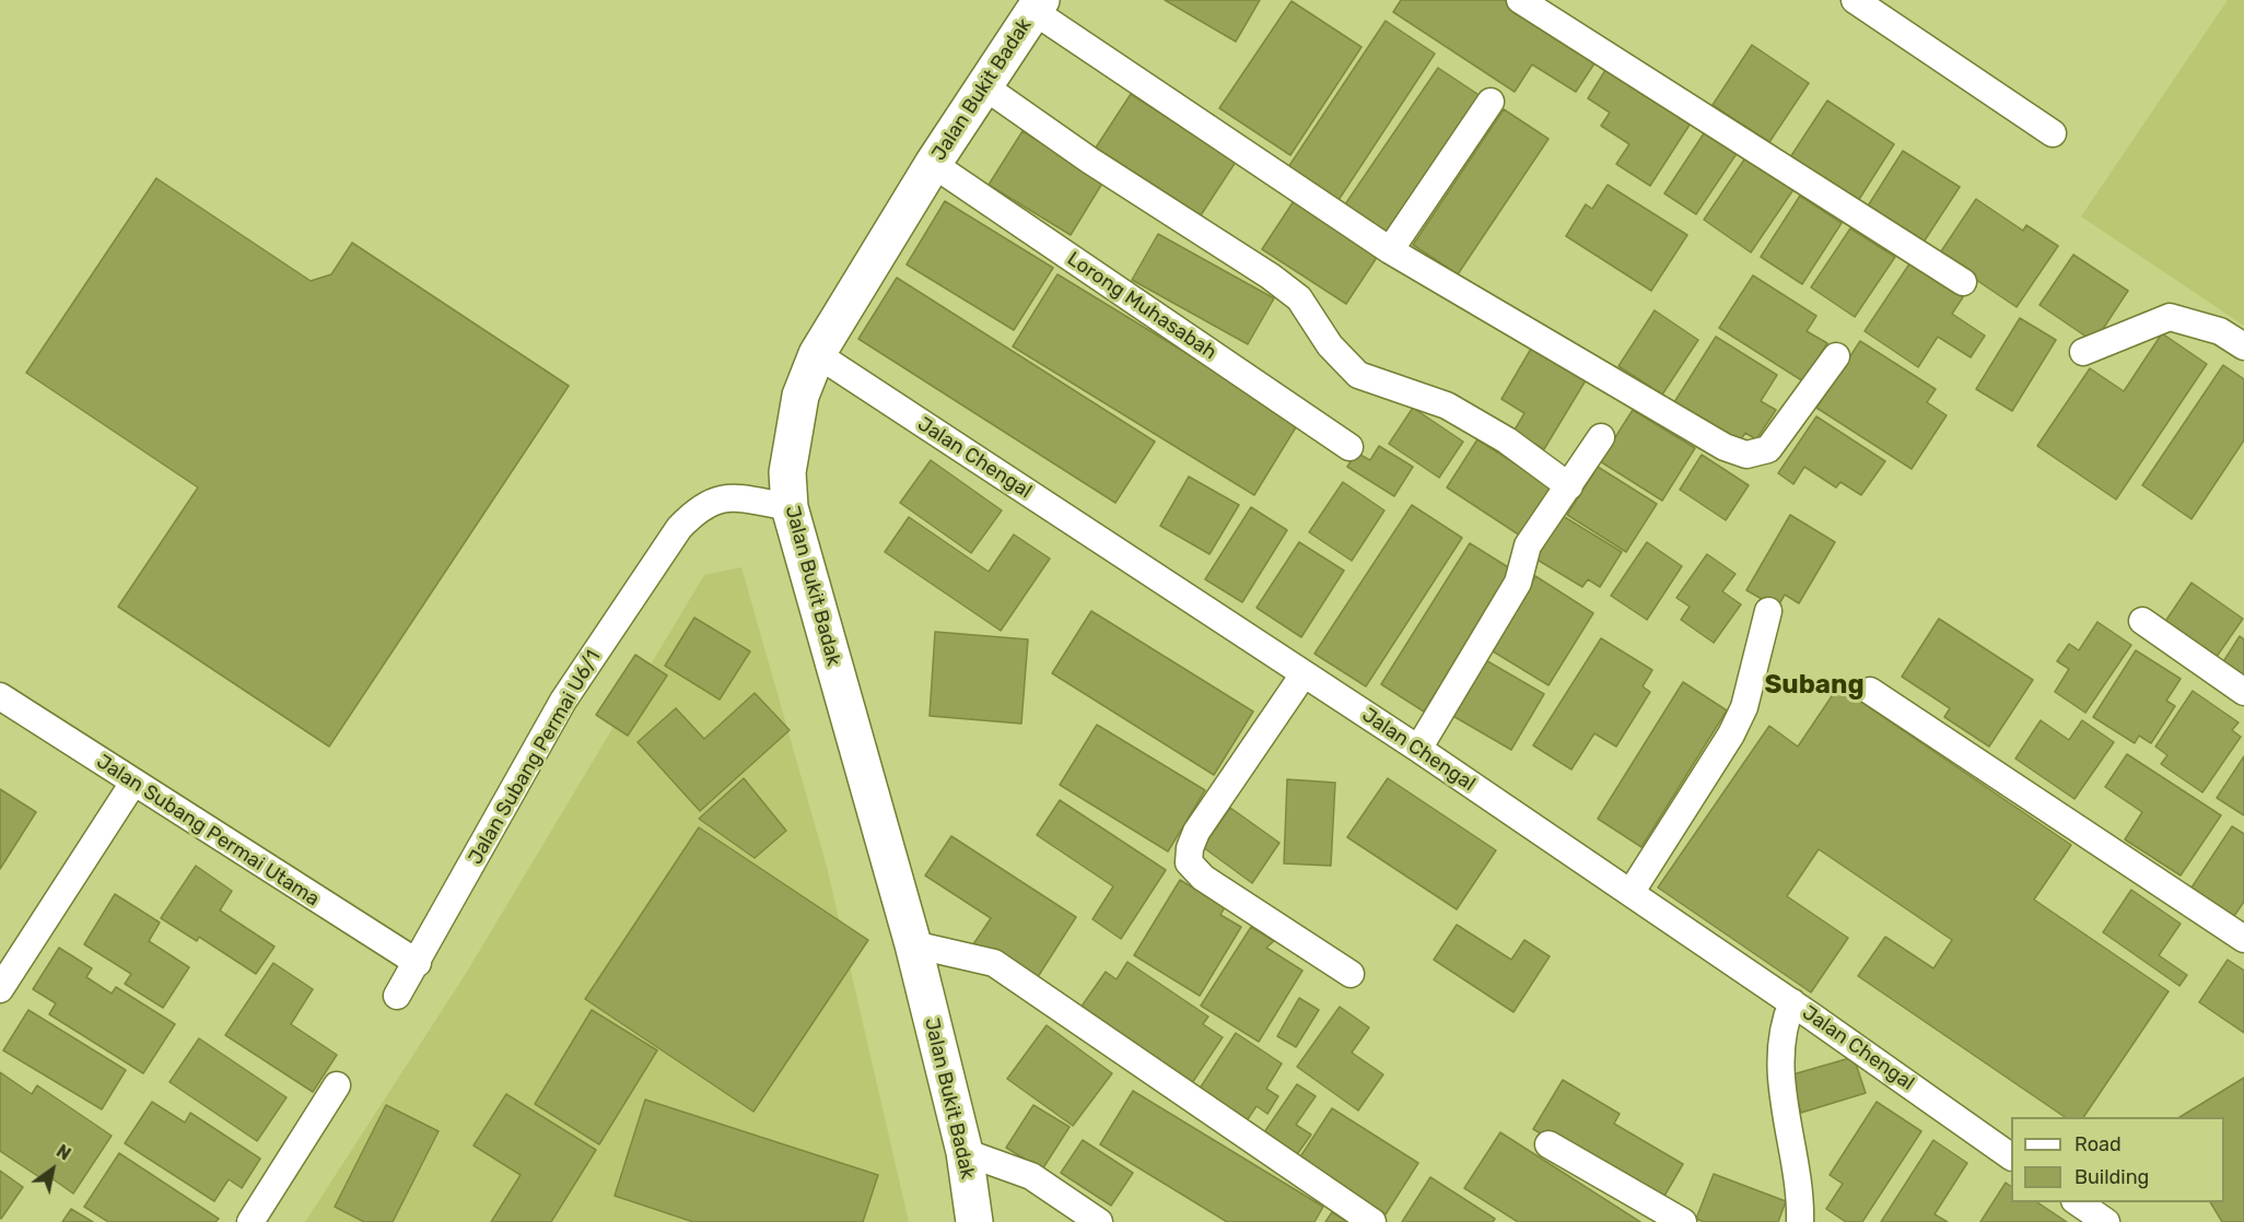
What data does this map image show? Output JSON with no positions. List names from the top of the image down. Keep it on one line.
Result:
{"streets":{"main road":["Jalan Bukit Badak"],"street":["Lorong Muhasabah","Jalan Chengal","Jalan Subang Permai U6/1","Jalan Subang Permai Utama"]},"crossings":[["Jalan Bukit Badak","Lorong Muhasabah"],["Jalan Bukit Badak","Jalan Chengal"],["Jalan Bukit Badak","Jalan Subang Permai U6/1"],["Jalan Subang Permai U6/1","Jalan Subang Permai Utama"]],"districts":["Subang"],"legend":["Road","Building"],"north":"top right"}
